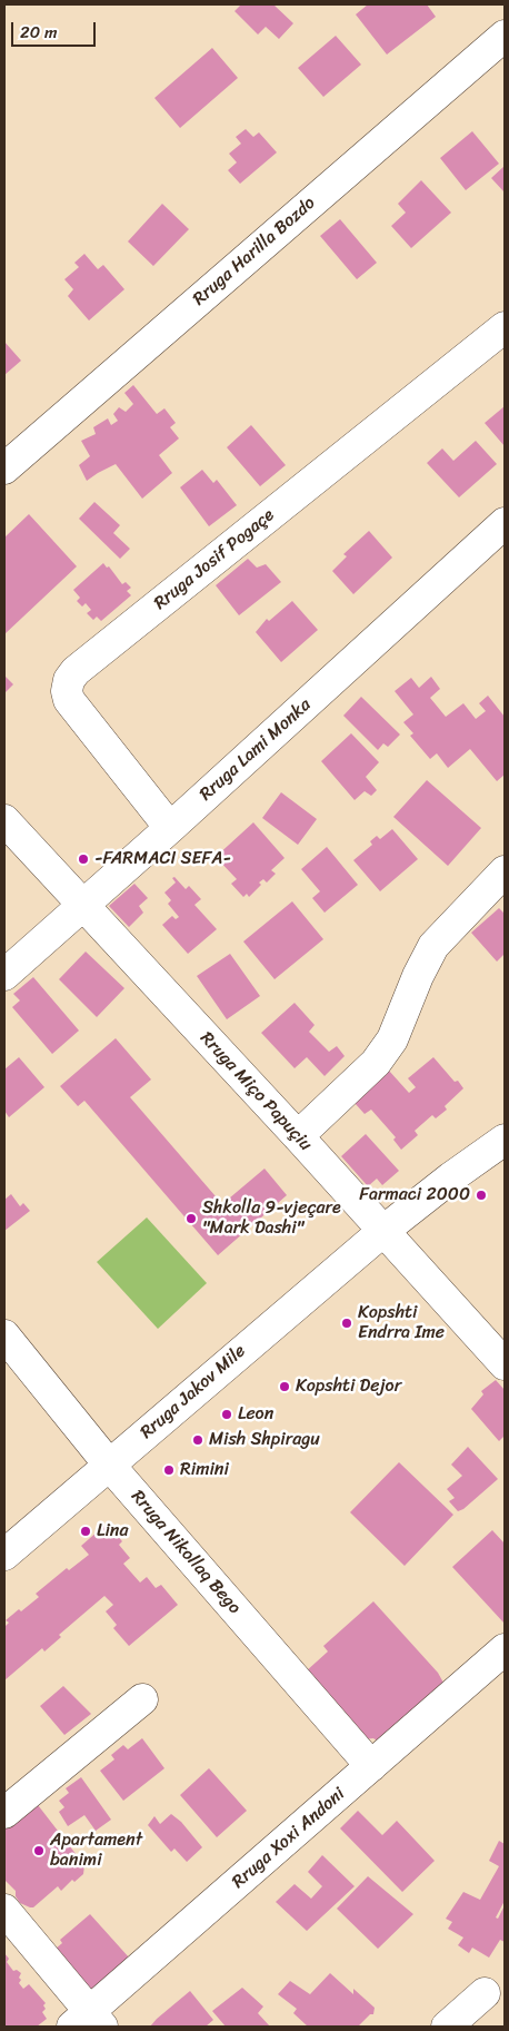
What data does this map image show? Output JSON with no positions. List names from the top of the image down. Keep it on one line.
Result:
{"streets":{"street":["Rruga Harilla Bozdo","Rruga Josif Pogaçe","Rruga Lami Monka","Rruga Miço Papuçiu","Rruga Jakov Mile","Rruga Nikollaq Bego","Rruga Xoxi Andoni"]},"crossings":[["Rruga Josif Pogaçe","Rruga Lami Monka"],["Rruga Lami Monka","Rruga Miço Papuçiu"],["Rruga Miço Papuçiu","Rruga Jakov Mile"],["Rruga Jakov Mile","Rruga Nikollaq Bego"],["Rruga Nikollaq Bego","Rruga Xoxi Andoni"]],"places":["-FARMACI SEFA-","Farmaci 2000","Shkolla 9-vjeçare \"Mark Dashi\"","Kopshti Endrra Ime","Kopshti Dejor","Leon","Mish Shpiragu","Rimini","Lina","Apartament banimi"],"scale_bar":"20 m"}
